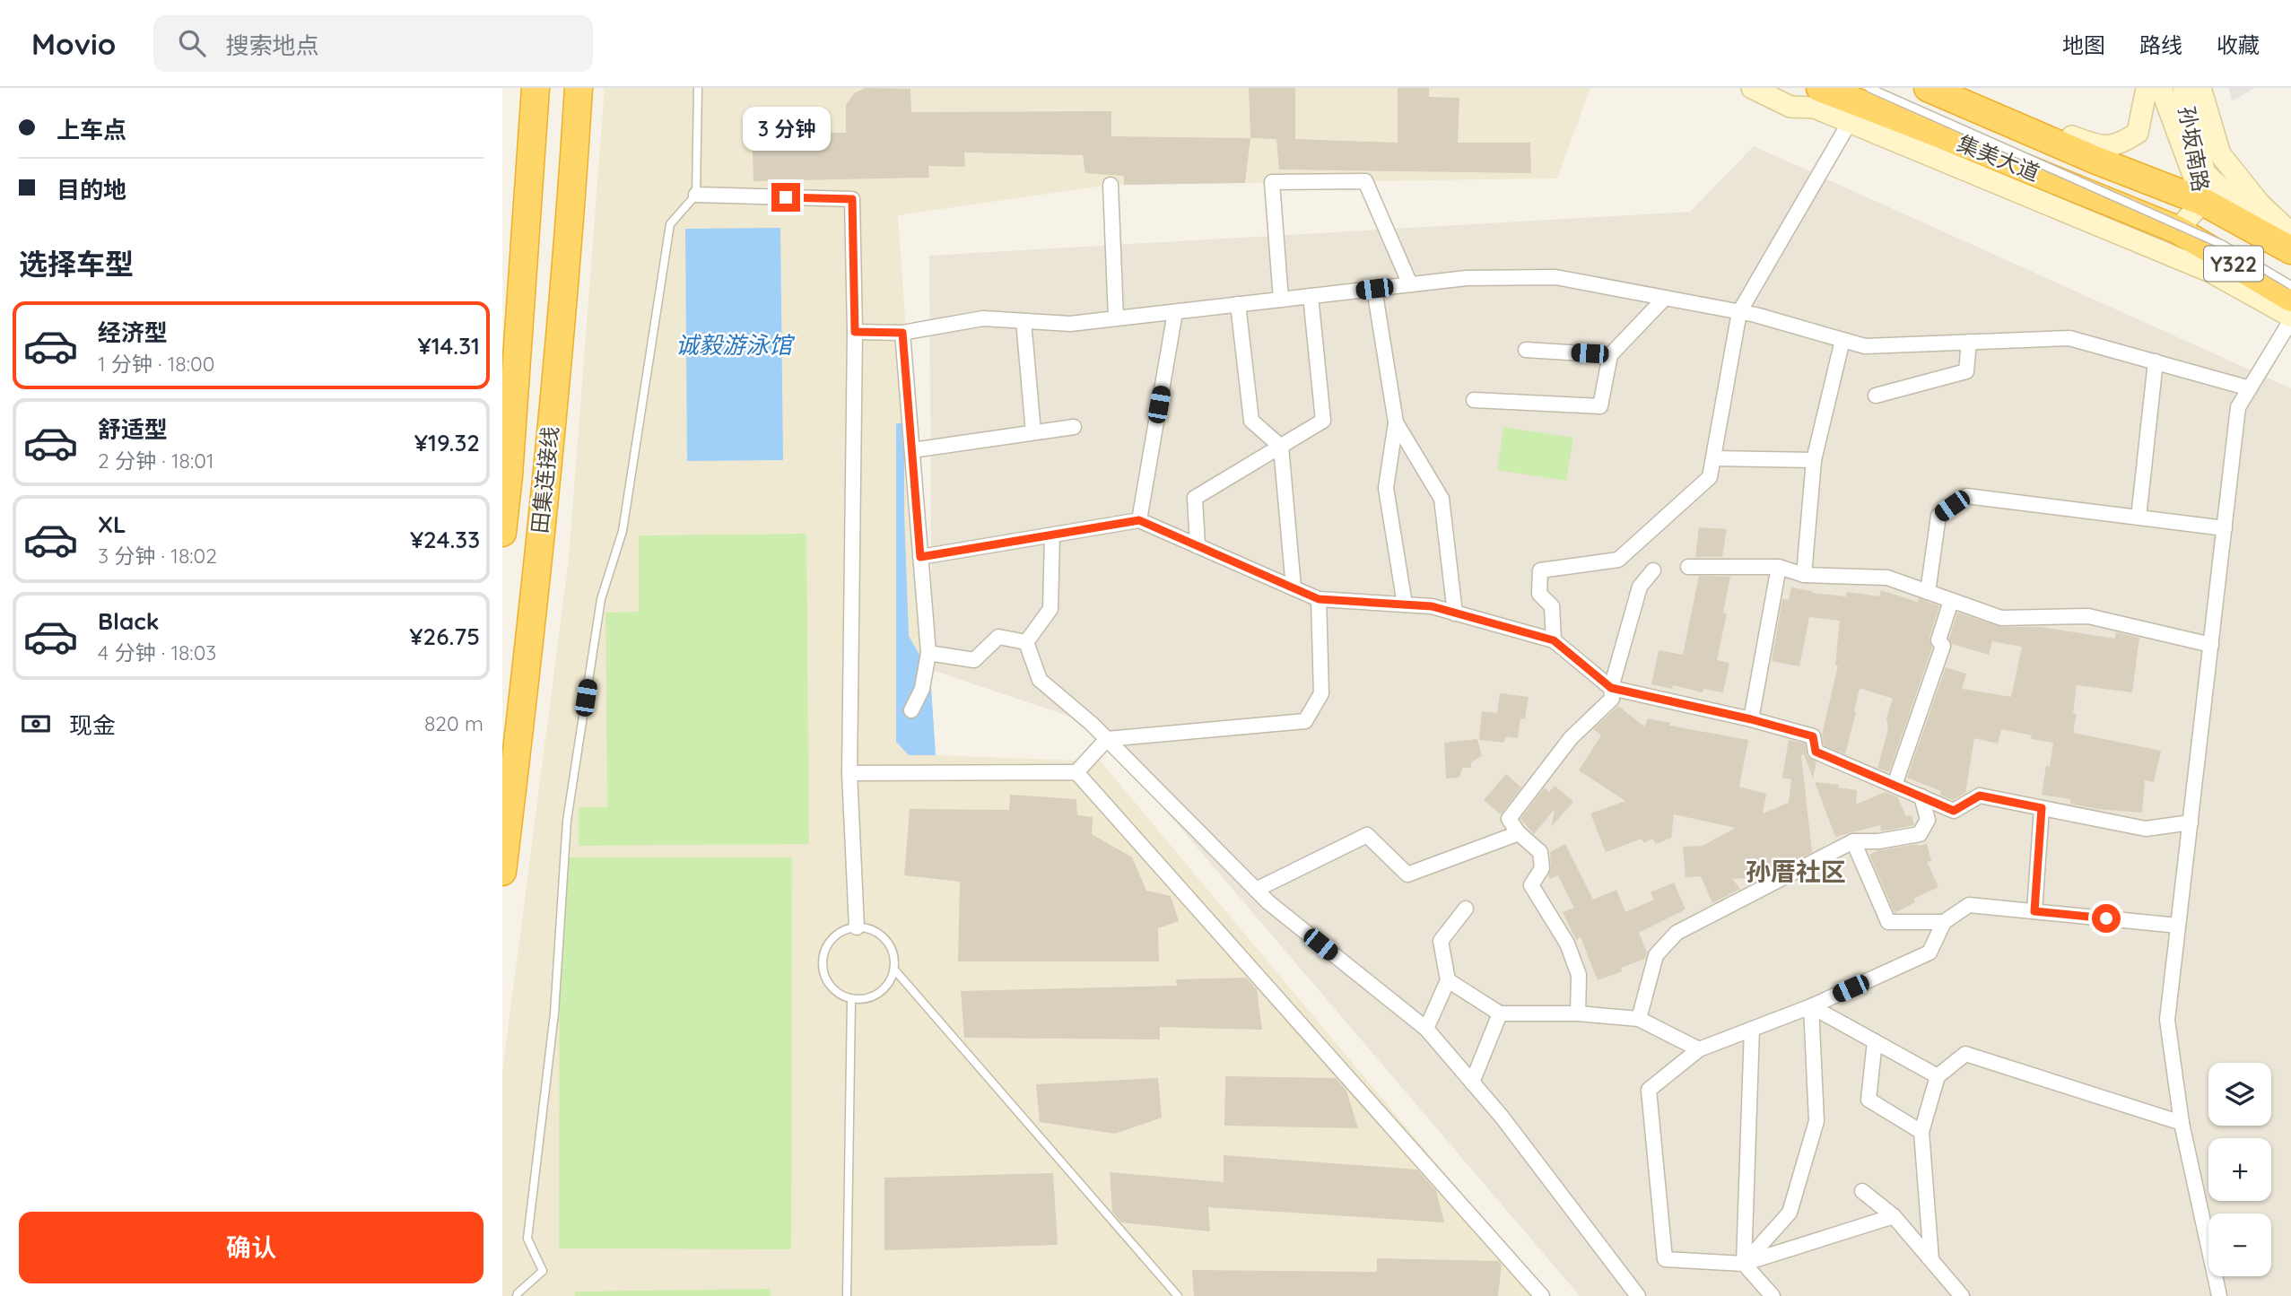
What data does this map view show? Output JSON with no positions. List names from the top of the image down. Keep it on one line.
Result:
{"streets":{"highway":["集美大道","Y322","田集连接线"],"main road":["孙坂南路"]},"crossings":[["孙坂南路","集美大道"],["孙坂南路","Y322"],["集美大道","Y322"]],"districts":["孙厝社区"],"water":["诚毅游泳馆"],"page":{"header":"Movio","search":"搜索地点","nav":["地图","路线","收藏"],"banner":["上车点","目的地"],"bubble":"3 分钟","heading":"选择车型","list":[{"name":"经济型","note":"1 分钟 · 18:00","value":"¥14.31"},{"name":"舒适型","note":"2 分钟 · 18:01","value":"¥19.32"},{"name":"XL","note":"3 分钟 · 18:02","value":"¥24.33"},{"name":"Black","note":"4 分钟 · 18:03","value":"¥26.75"}],"pay":["现金","820 m"],"map_buttons":["+","−"],"buttons":"确认"}}
